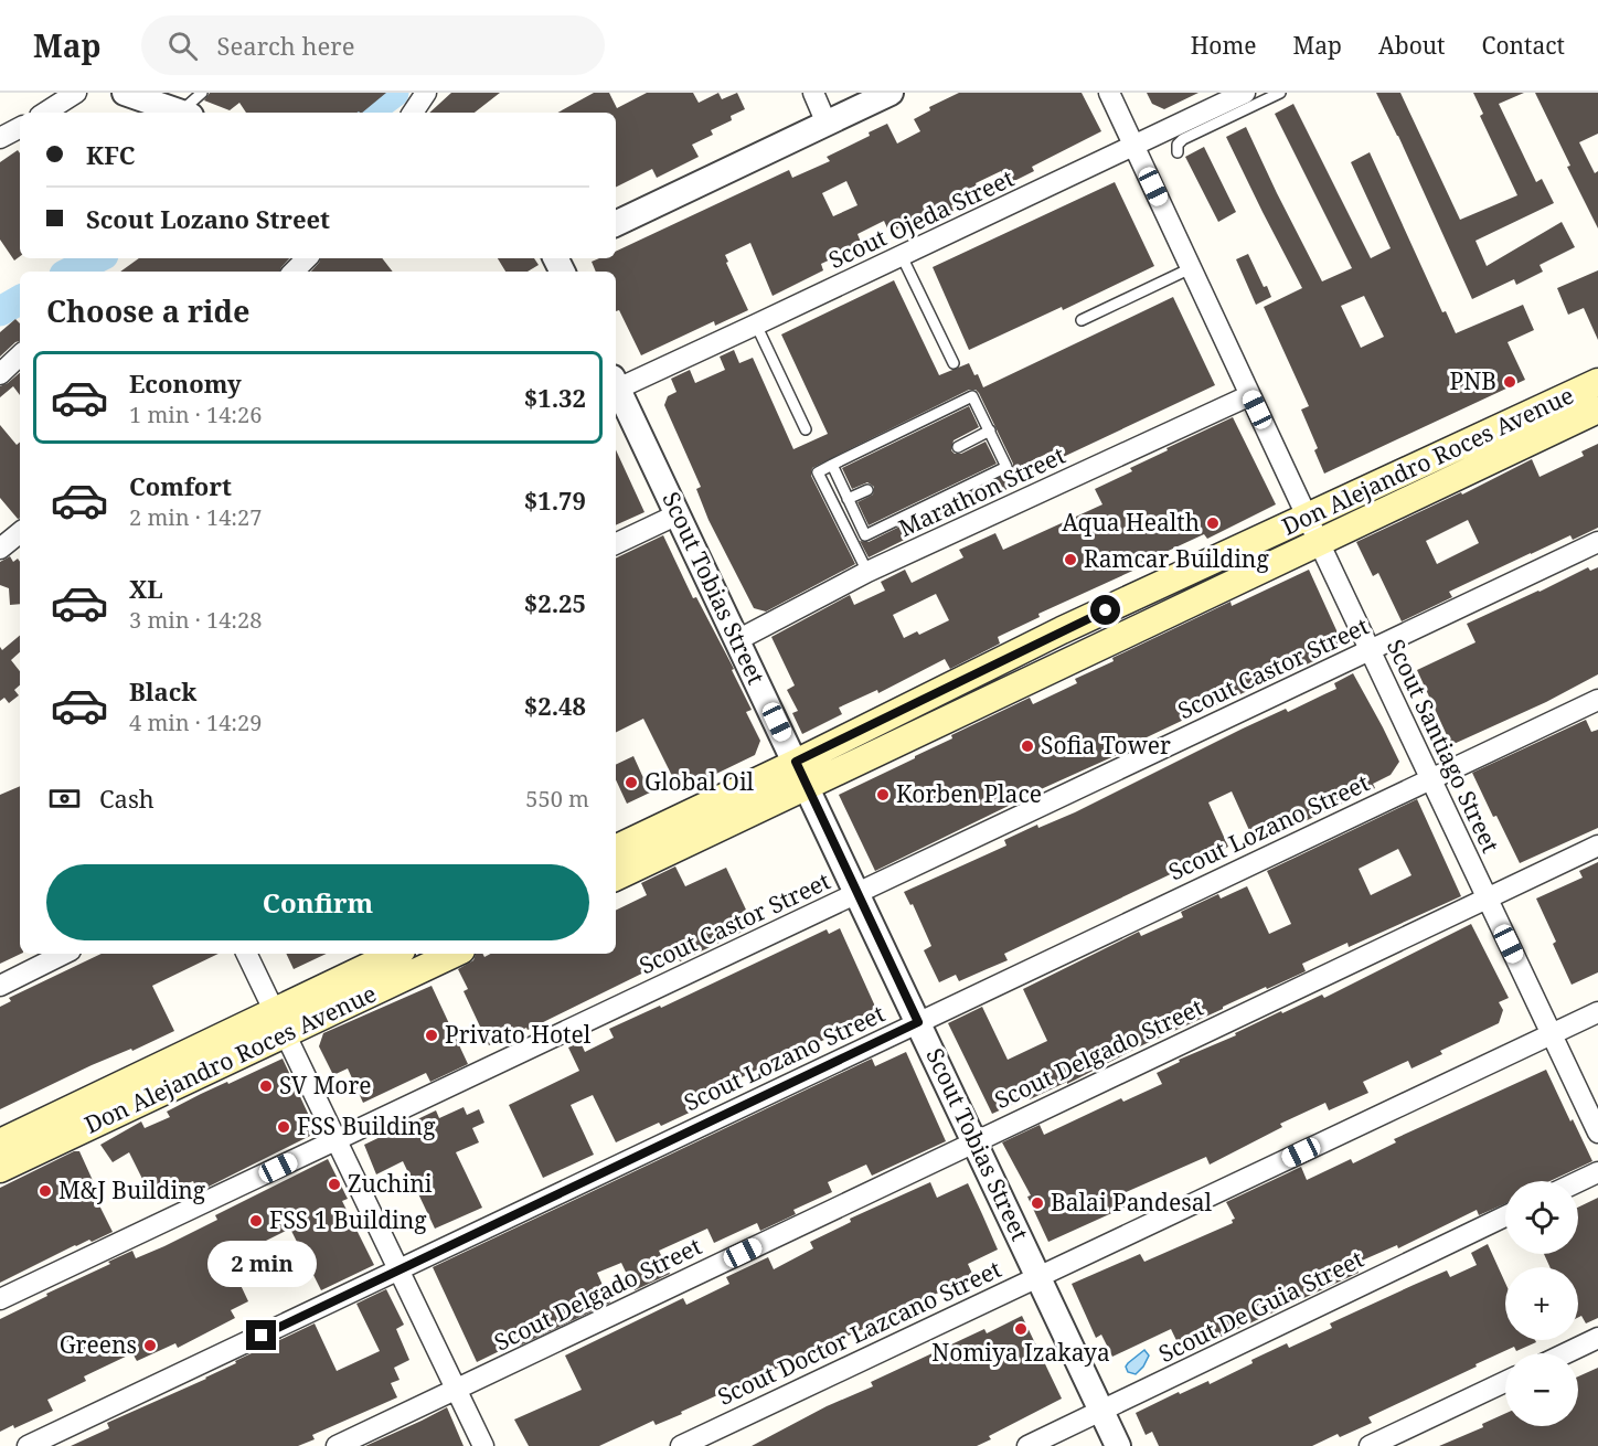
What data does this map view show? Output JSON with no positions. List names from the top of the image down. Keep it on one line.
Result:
{"streets":{"main road":["Don Alejandro Roces Avenue"],"street":["Scout Ojeda Street","Marathon Street","Scout Tobias Street","Scout Castor Street","Scout Santiago Street","Scout Lozano Street","Scout Delgado Street","Scout De Guia Street","Scout Doctor Lazcano Street"]},"crossings":[["Scout Ojeda Street","Scout Santiago Street"],["Don Alejandro Roces Avenue","Scout Tobias Street"],["Don Alejandro Roces Avenue","Scout Santiago Street"],["Marathon Street","Scout Tobias Street"],["Marathon Street","Scout Santiago Street"],["Scout Tobias Street","Scout Castor Street"],["Scout Tobias Street","Scout Lozano Street"],["Scout Tobias Street","Scout Delgado Street"],["Scout Tobias Street","Scout De Guia Street"],["Scout Tobias Street","Scout Doctor Lazcano Street"],["Scout Castor Street","Scout Santiago Street"],["Scout Santiago Street","Scout Lozano Street"],["Scout Santiago Street","Scout Delgado Street"],["Scout Santiago Street","Scout Doctor Lazcano Street"]],"places":["PNB","Aqua Health","Ramcar Building","Sofia Tower","Global Oil","Korben Place","Privato Hotel","SV More","FSS Building","Zuchini","M&J Building","Balai Pandesal","FSS 1 Building","Nomiya Izakaya","Greens"],"page":{"header":"Map","search":"Search here","nav":["Home","Map","About","Contact"],"banner":["KFC","Scout Lozano Street"],"heading":"Choose a ride","list":[{"name":"Economy","note":"1 min · 14:26","value":"$1.32"},{"name":"Comfort","note":"2 min · 14:27","value":"$1.79"},{"name":"XL","note":"3 min · 14:28","value":"$2.25"},{"name":"Black","note":"4 min · 14:29","value":"$2.48"}],"pay":["Cash","550 m"],"buttons":"Confirm","map_buttons":["+","−"],"bubble":"2 min"}}
